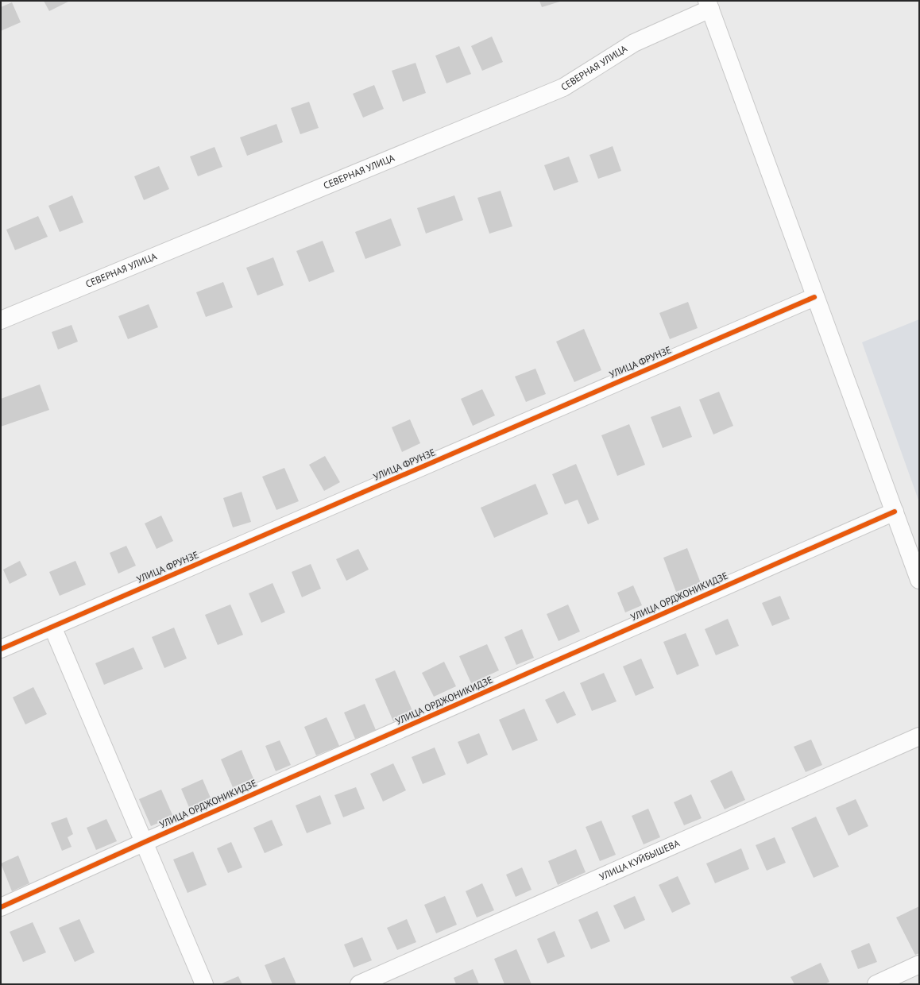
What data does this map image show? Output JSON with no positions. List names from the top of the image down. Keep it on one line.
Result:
{"streets":{"street":["СЕВЕРНАЯ УЛИЦА","УЛИЦА ФРУНЗЕ","УЛИЦА ОРДЖОНИКИДЗЕ","УЛИЦА КУЙБЫШЕВА"]}}
